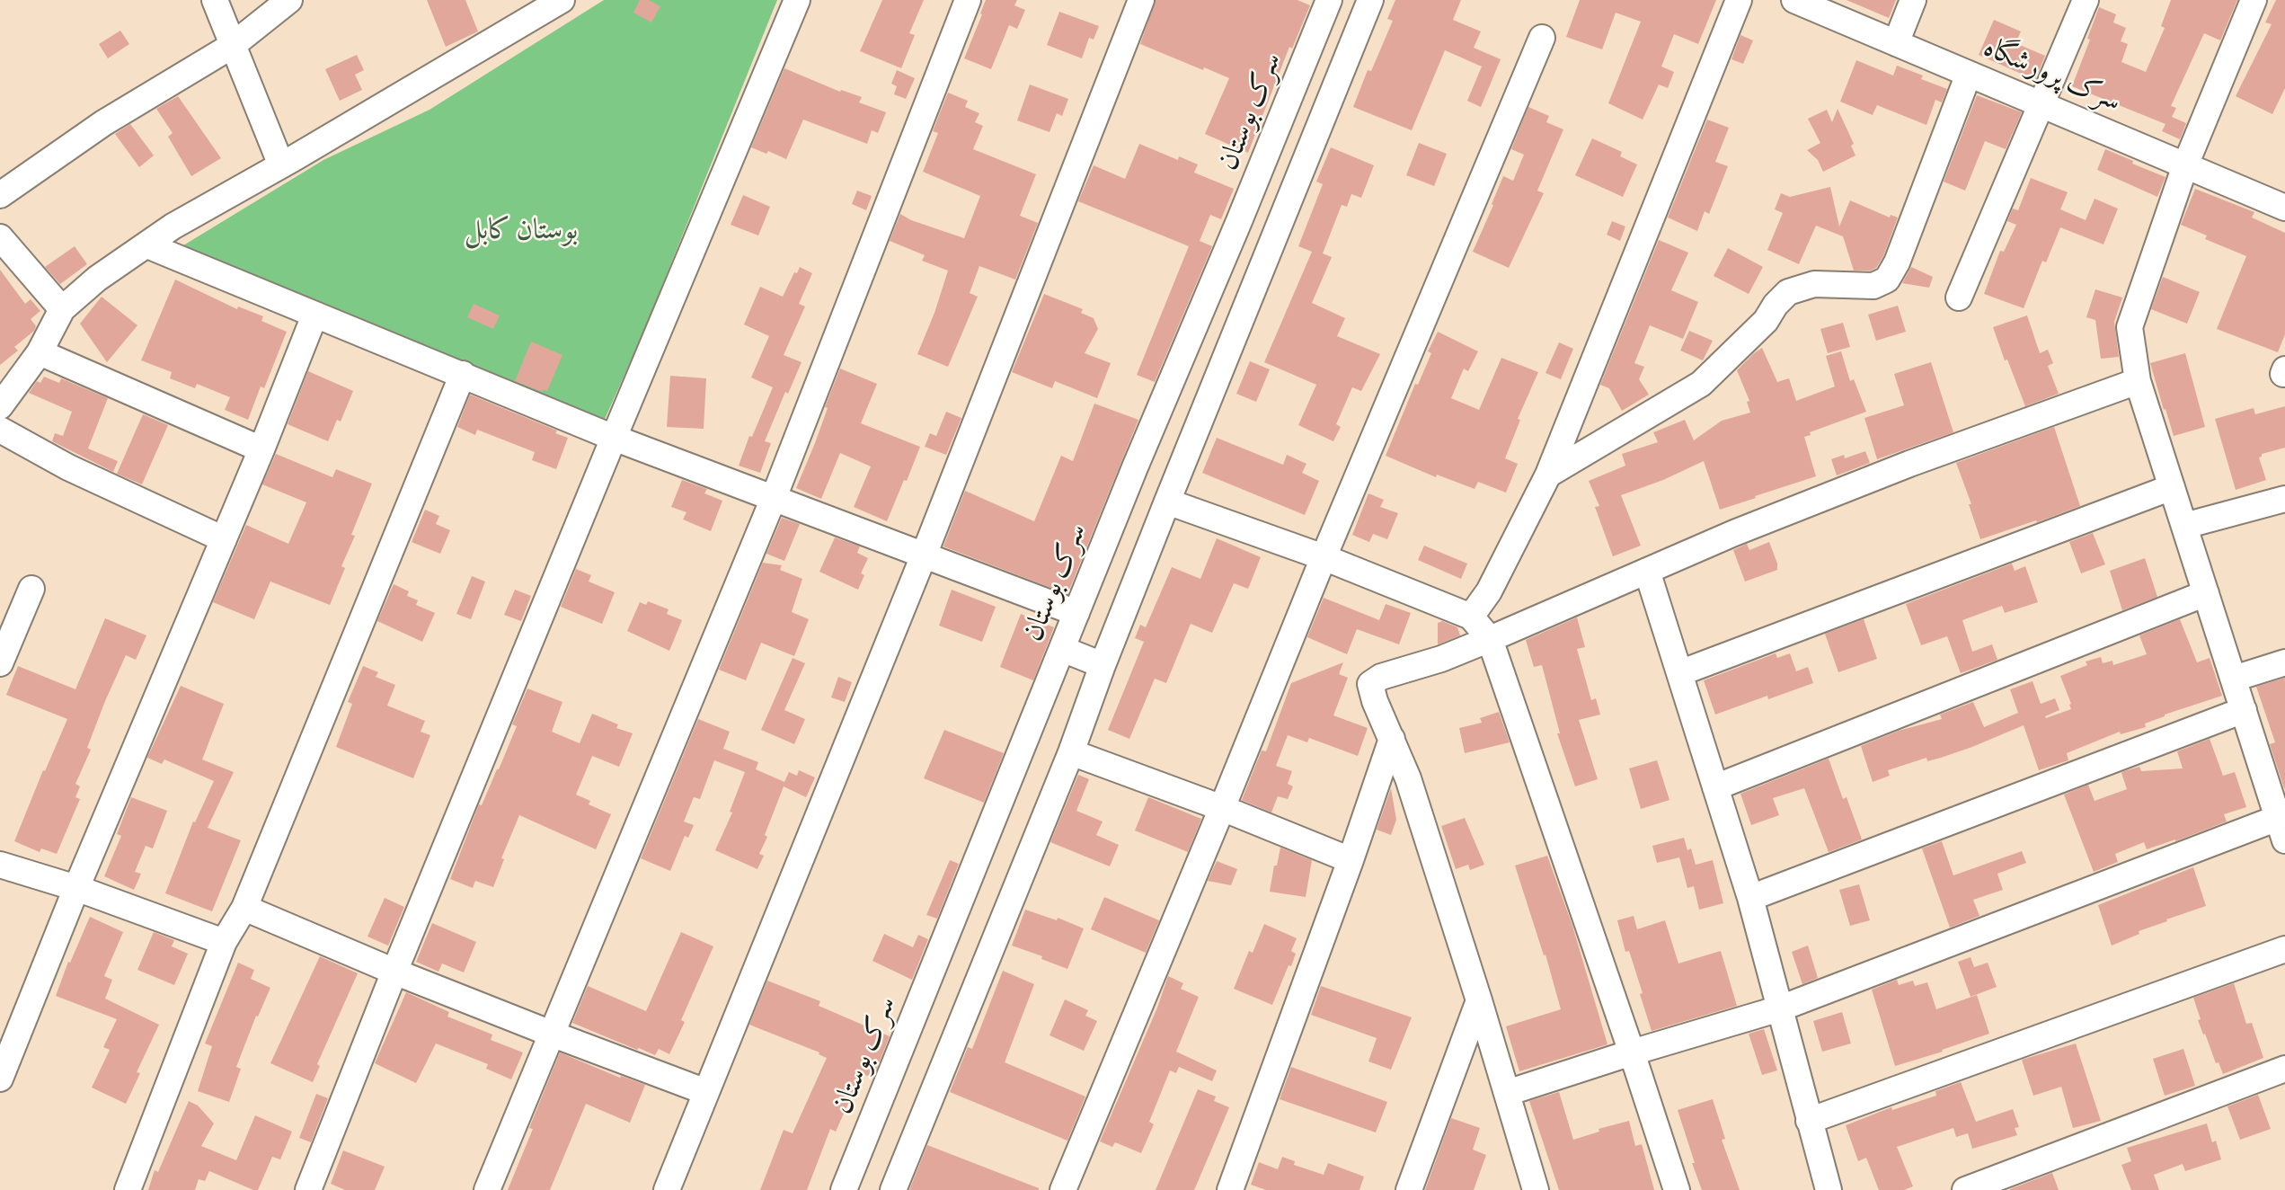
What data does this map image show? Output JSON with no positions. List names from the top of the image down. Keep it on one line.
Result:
{"streets":{"street":["سرک پرورشگاه","سرک بوستان"]},"parks":["بوستان کابل"]}
